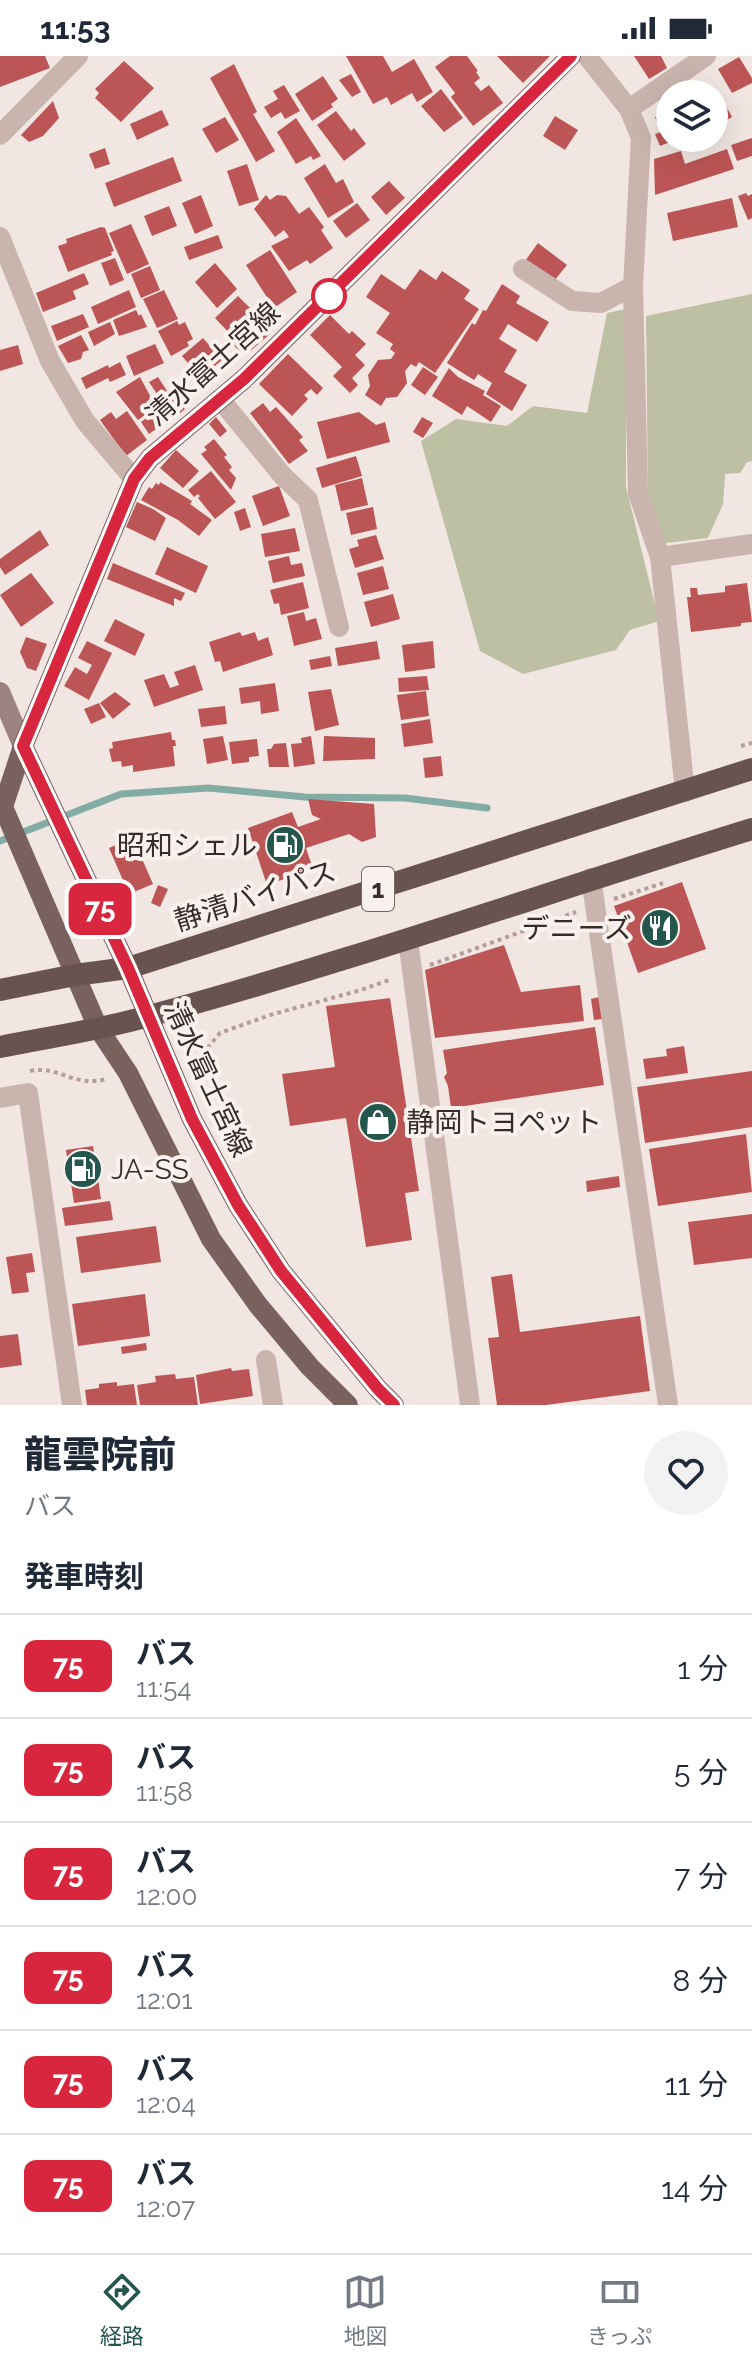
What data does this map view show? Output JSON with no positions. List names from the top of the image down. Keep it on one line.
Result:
{"streets":{"highway":["1","静清バイパス"],"main road":["清水富士宮線"]},"crossings":[["清水富士宮線","1"],["清水富士宮線","静清バイパス"]],"places":{"fuel station":["昭和シェル","JA-SS"],"restaurant":["デニーズ"],"shop":["静岡トヨペット"]},"lines":["bus line 75"],"page":{"status":"11:53","on_map":"75","heading":[["龍雲院前","バス"],"発車時刻"],"list":[{"mark":"75","name":"バス","note":"11:54","value":"1 分"},{"mark":"75","name":"バス","note":"11:58","value":"5 分"},{"mark":"75","name":"バス","note":"12:00","value":"7 分"},{"mark":"75","name":"バス","note":"12:01","value":"8 分"},{"mark":"75","name":"バス","note":"12:04","value":"11 分"},{"mark":"75","name":"バス","note":"12:07","value":"14 分"}],"tabs":["経路","地図","きっぷ"]}}
